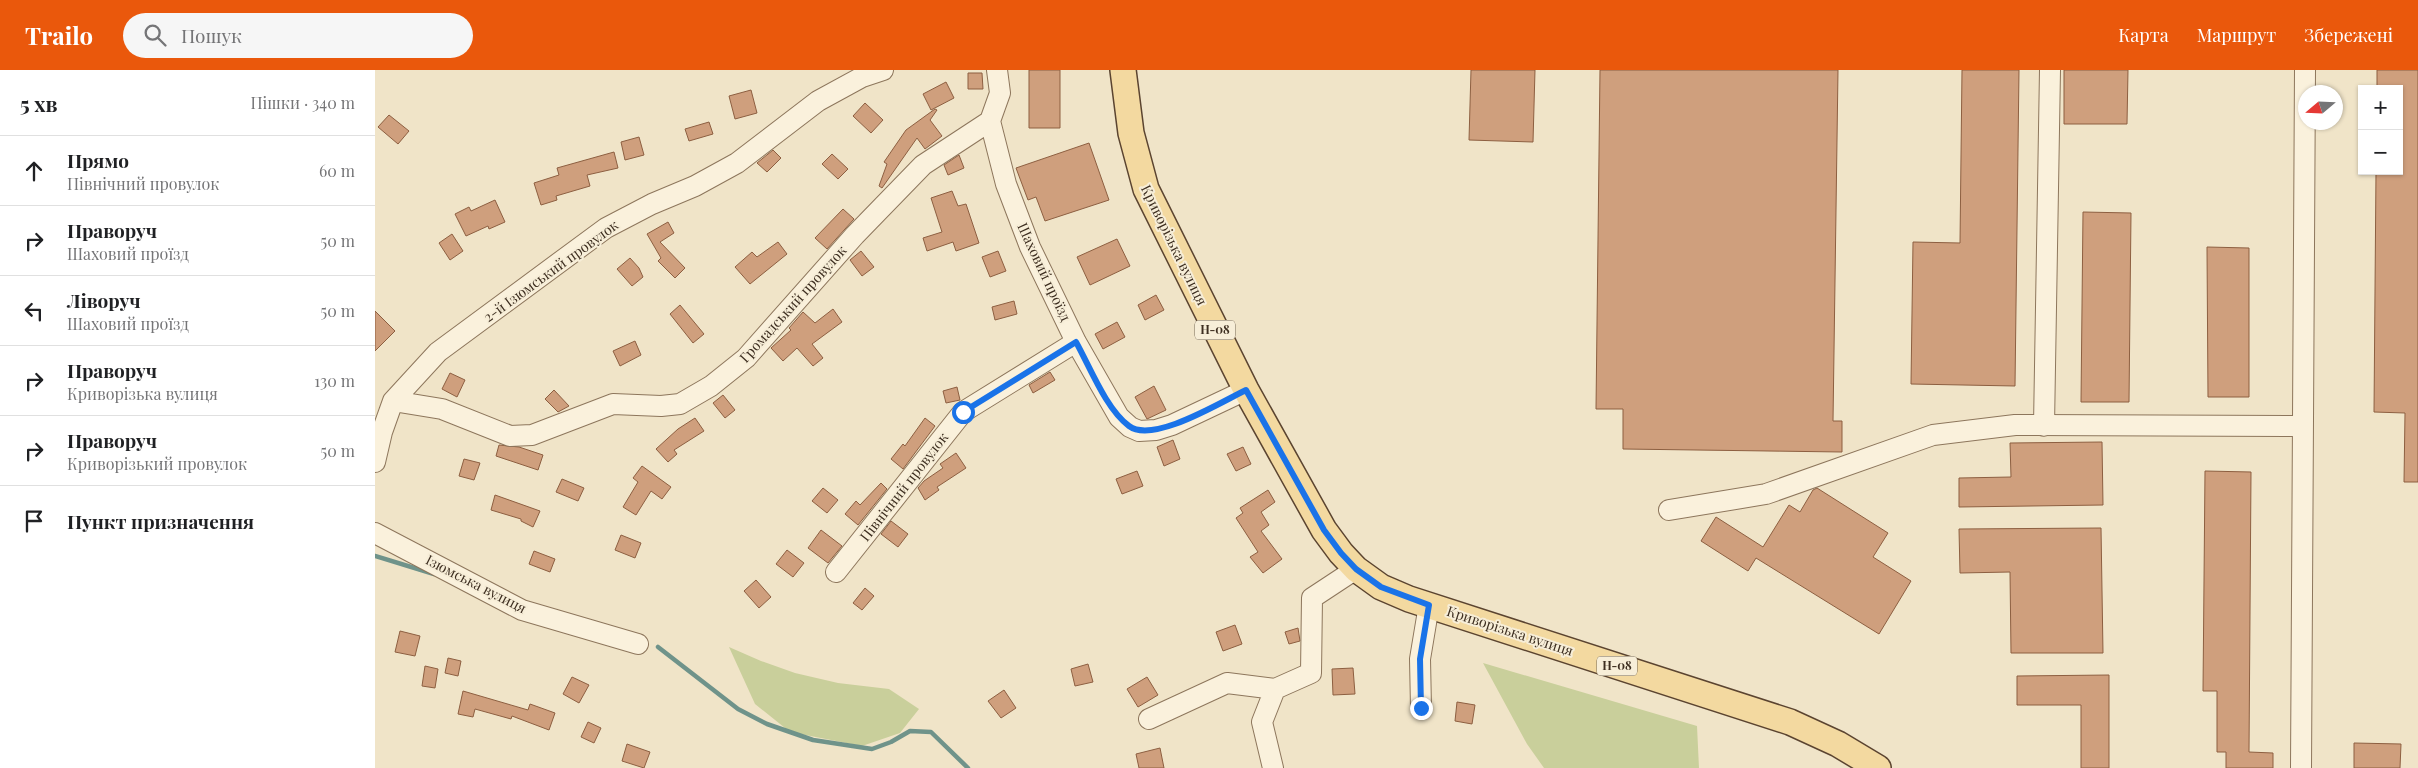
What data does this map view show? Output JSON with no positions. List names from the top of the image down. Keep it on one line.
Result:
{"streets":{"main road":["Криворізька вулиця","Н-08"],"street":["2-й Ізюмський провулок","Шаховий проїзд","Громадський провулок","Північний провулок","Ізюмська вулиця"]},"crossings":[["Криворізька вулиця","Шаховий проїзд"],["2-й Ізюмський провулок","Громадський провулок"],["Шаховий проїзд","Громадський провулок"],["Шаховий проїзд","Північний провулок"]],"north":"left","page":{"header":"Trailo","search":"Пошук","nav":["Карта","Маршрут","Збережені"],"heading":["5 хв","Пішки · 340 m"],"map_buttons":["+","−"],"list":[["Прямо","Північний провулок","60 m"],["Праворуч","Шаховий проїзд","50 m"],["Ліворуч","Шаховий проїзд","50 m"],["Праворуч","Криворізька вулиця","130 m"],["Праворуч","Криворізький провулок","50 m"],"Пункт призначення"]}}
